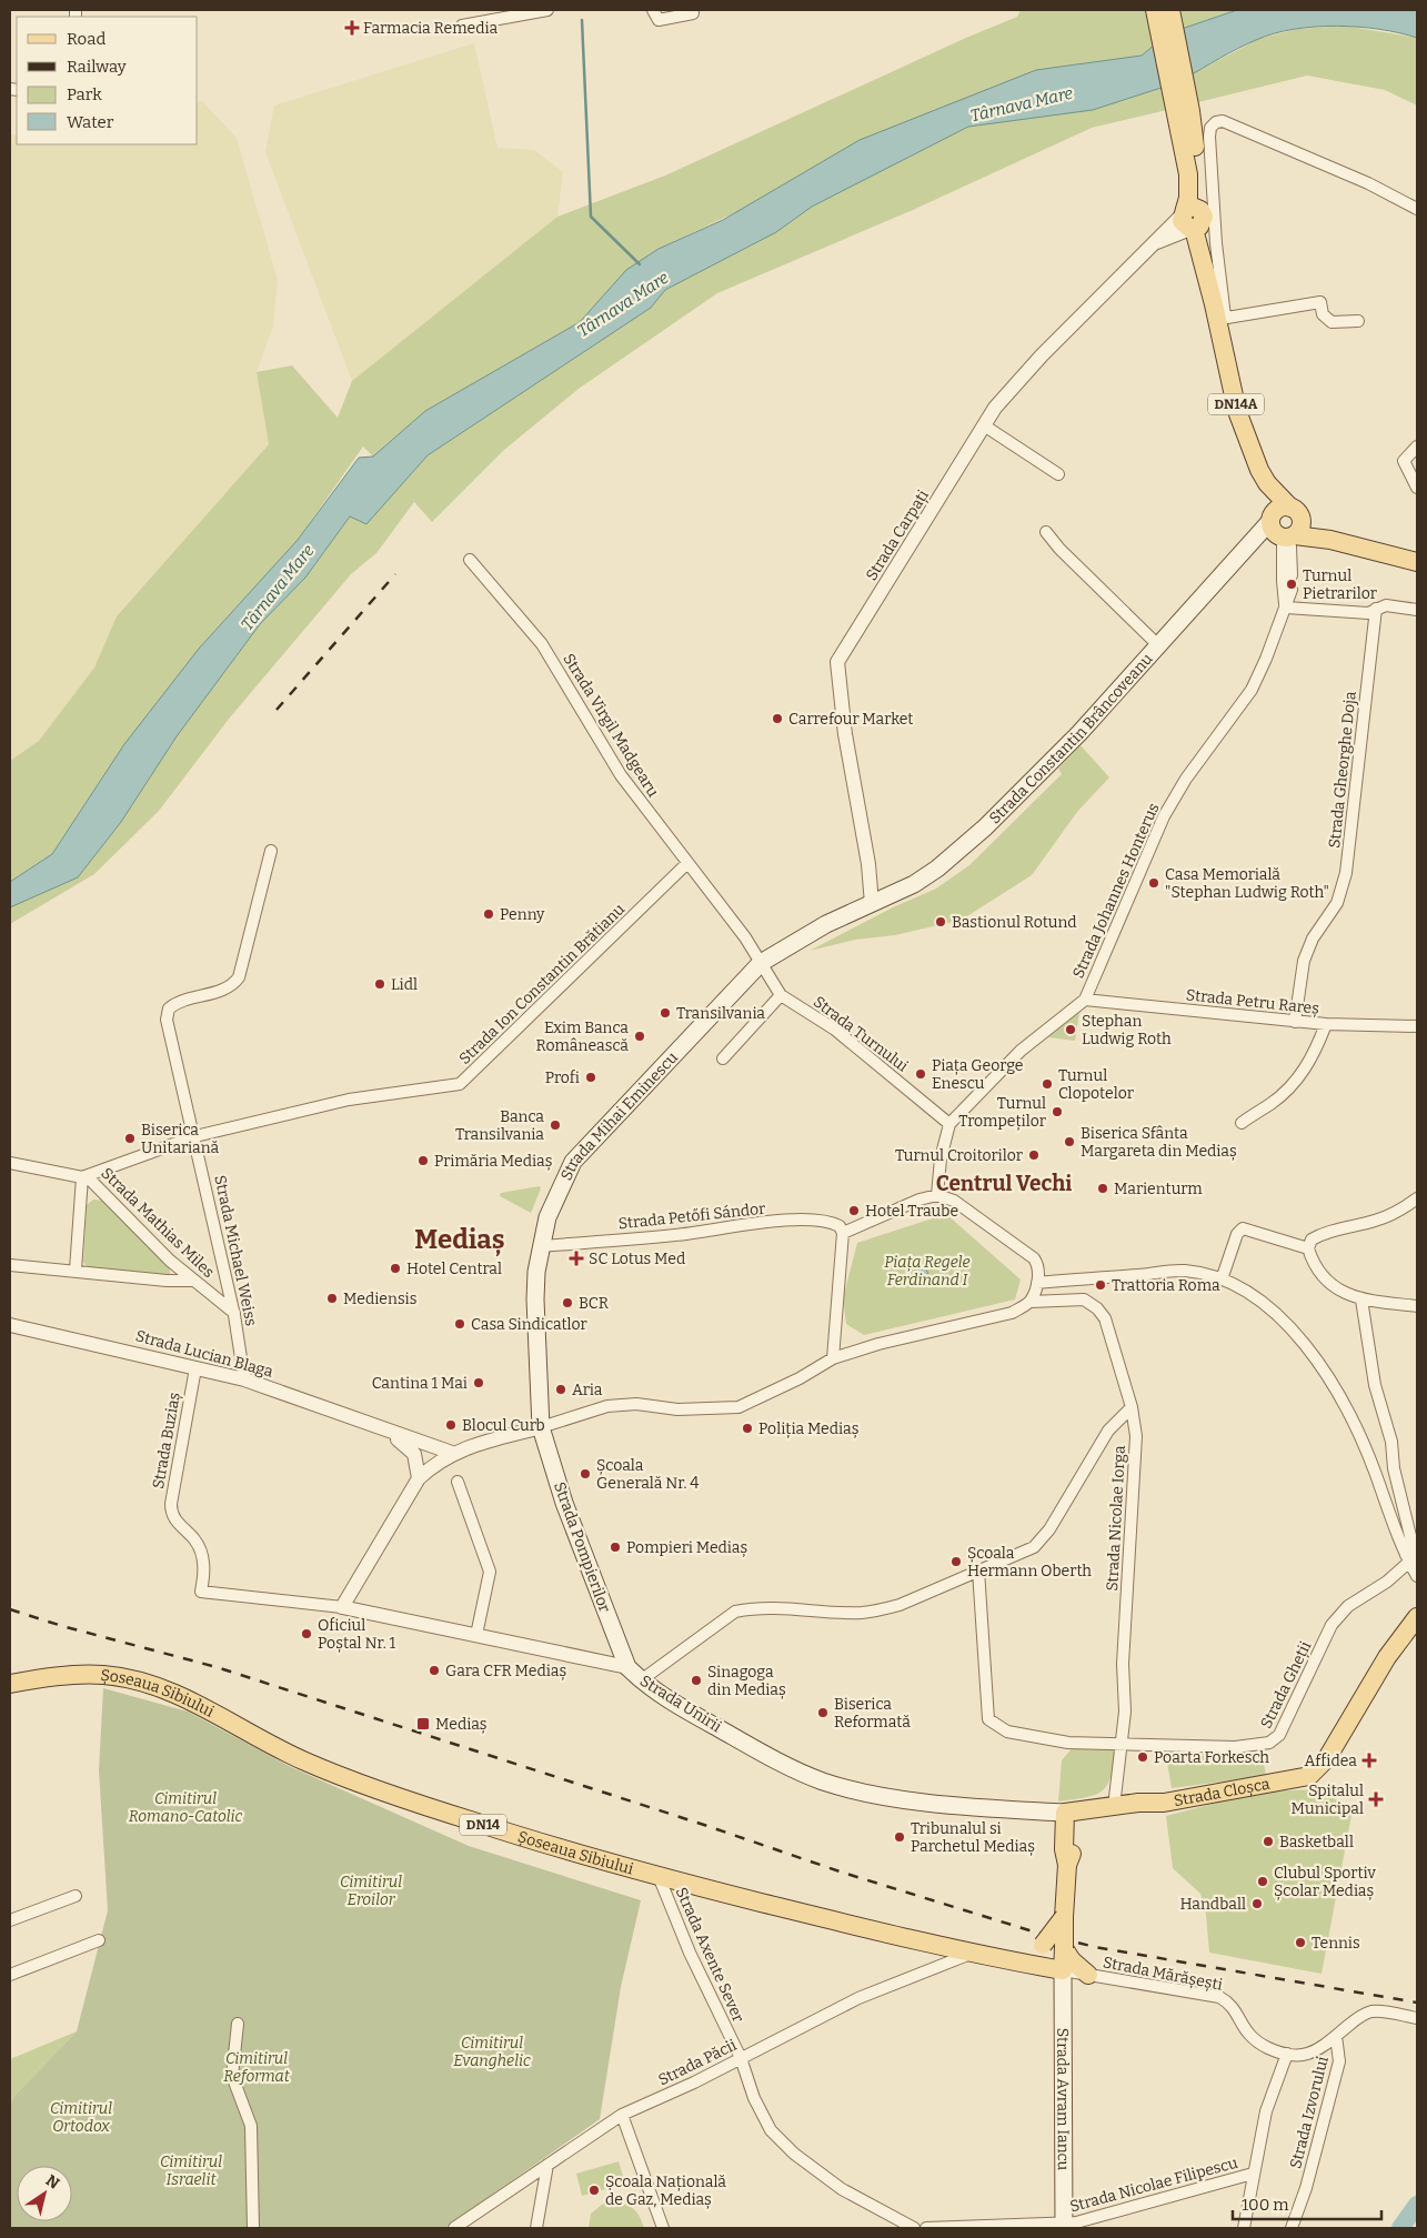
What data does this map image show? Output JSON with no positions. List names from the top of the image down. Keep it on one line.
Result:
{"streets":{"main road":["DN14A","Strada Constantin Brâncoveanu","Strada Mihai Eminescu","Strada Pompierilor","Șoseaua Sibiului","Strada Unirii","Strada Cloșca","DN14","Strada Avram Iancu"],"street":["Strada Carpați","Strada Virgil Madgearu","Strada Gheorghe Doja","Strada Johannes Honterus","Strada Ion Constantin Brătianu","Strada Petru Rareș","Strada Turnului","Strada Petőfi Sándor","Strada Mathias Miles","Strada Michael Weiss","Strada Lucian Blaga","Strada Buziaș","Strada Nicolae Iorga","Strada Gheții","Strada Axente Sever","Strada Mărășești","Strada Păcii","Strada Izvorului","Strada Nicolae Filipescu"]},"crossings":[["DN14A","Strada Carpați"],["DN14A","Strada Constantin Brâncoveanu"],["Strada Carpați","Strada Constantin Brâncoveanu"],["Strada Carpați","Strada Mihai Eminescu"],["Strada Virgil Madgearu","Strada Ion Constantin Brătianu"],["Strada Virgil Madgearu","Strada Turnului"],["Strada Virgil Madgearu","Strada Mihai Eminescu"],["Strada Constantin Brâncoveanu","Strada Mihai Eminescu"],["Strada Gheorghe Doja","Strada Petru Rareș"],["Strada Johannes Honterus","Strada Petru Rareș"],["Strada Johannes Honterus","Strada Turnului"],["Strada Ion Constantin Brătianu","Strada Mathias Miles"],["Strada Ion Constantin Brătianu","Strada Michael Weiss"],["Strada Turnului","Strada Mihai Eminescu"],["Strada Mihai Eminescu","Strada Petőfi Sándor"],["Strada Mihai Eminescu","Strada Pompierilor"],["Strada Mathias Miles","Strada Michael Weiss"],["Strada Michael Weiss","Strada Lucian Blaga"],["Strada Lucian Blaga","Strada Buziaș"],["Strada Buziaș","Strada Unirii"],["Strada Nicolae Iorga","Strada Gheții"],["Strada Nicolae Iorga","Strada Cloșca"],["Strada Pompierilor","Strada Unirii"],["Șoseaua Sibiului","Strada Axente Sever"],["Șoseaua Sibiului","Strada Mărășești"],["Șoseaua Sibiului","Strada Păcii"],["Șoseaua Sibiului","Strada Avram Iancu"],["Strada Unirii","Strada Cloșca"],["Strada Axente Sever","Strada Păcii"],["Strada Mărășești","Strada Avram Iancu"],["Strada Mărășești","Strada Izvorului"],["Strada Avram Iancu","Strada Nicolae Filipescu"]],"districts":["Centrul Vechi","Mediaș"],"water":["Târnava Mare"],"parks":["Piața Regele Ferdinand I","Cimitirul Romano-Catolic","Cimitirul Eroilor","Cimitirul Evanghelic","Cimitirul Reformat","Cimitirul Ortodox","Cimitirul Israelit"],"places":{"health":["Farmacia Remedia","SC Lotus Med","Affidea","Spitalul Municipal"],"other":["Turnul Pietrarilor","Carrefour Market","Casa Memorială \"Stephan Ludwig Roth\"","Penny","Bastionul Rotund","Lidl","Transilvania","Stephan Ludwig Roth","Exim Banca Românească","Piața George Enescu","Profi","Turnul Clopotelor","Turnul Trompeților","Banca Transilvania","Biserica Unitariană","Biserica Sfânta Margareta din Mediaș","Turnul Croitorilor","Primăria Mediaș","Marienturm","Hotel Traube","Hotel Central","Trattoria Roma","Mediensis","BCR","Casa Sindicatlor","Cantina 1 Mai","Aria","Blocul Curb","Poliția Mediaș","Școala Generală Nr. 4","Pompieri Mediaș","Școala Hermann Oberth","Oficiul Poștal Nr. 1","Gara CFR Mediaș","Sinagoga din Mediaș","Biserica Reformată","Poarta Forkesch","Tribunalul si Parchetul Mediaș","Basketball","Clubul Sportiv Școlar Mediaș","Handball","Tennis","Școala Națională de Gaz, Mediaș"],"transit":["Mediaș"]},"legend":["Road","Railway","Park","Water"],"scale_bar":"100 m","north":"top right"}
